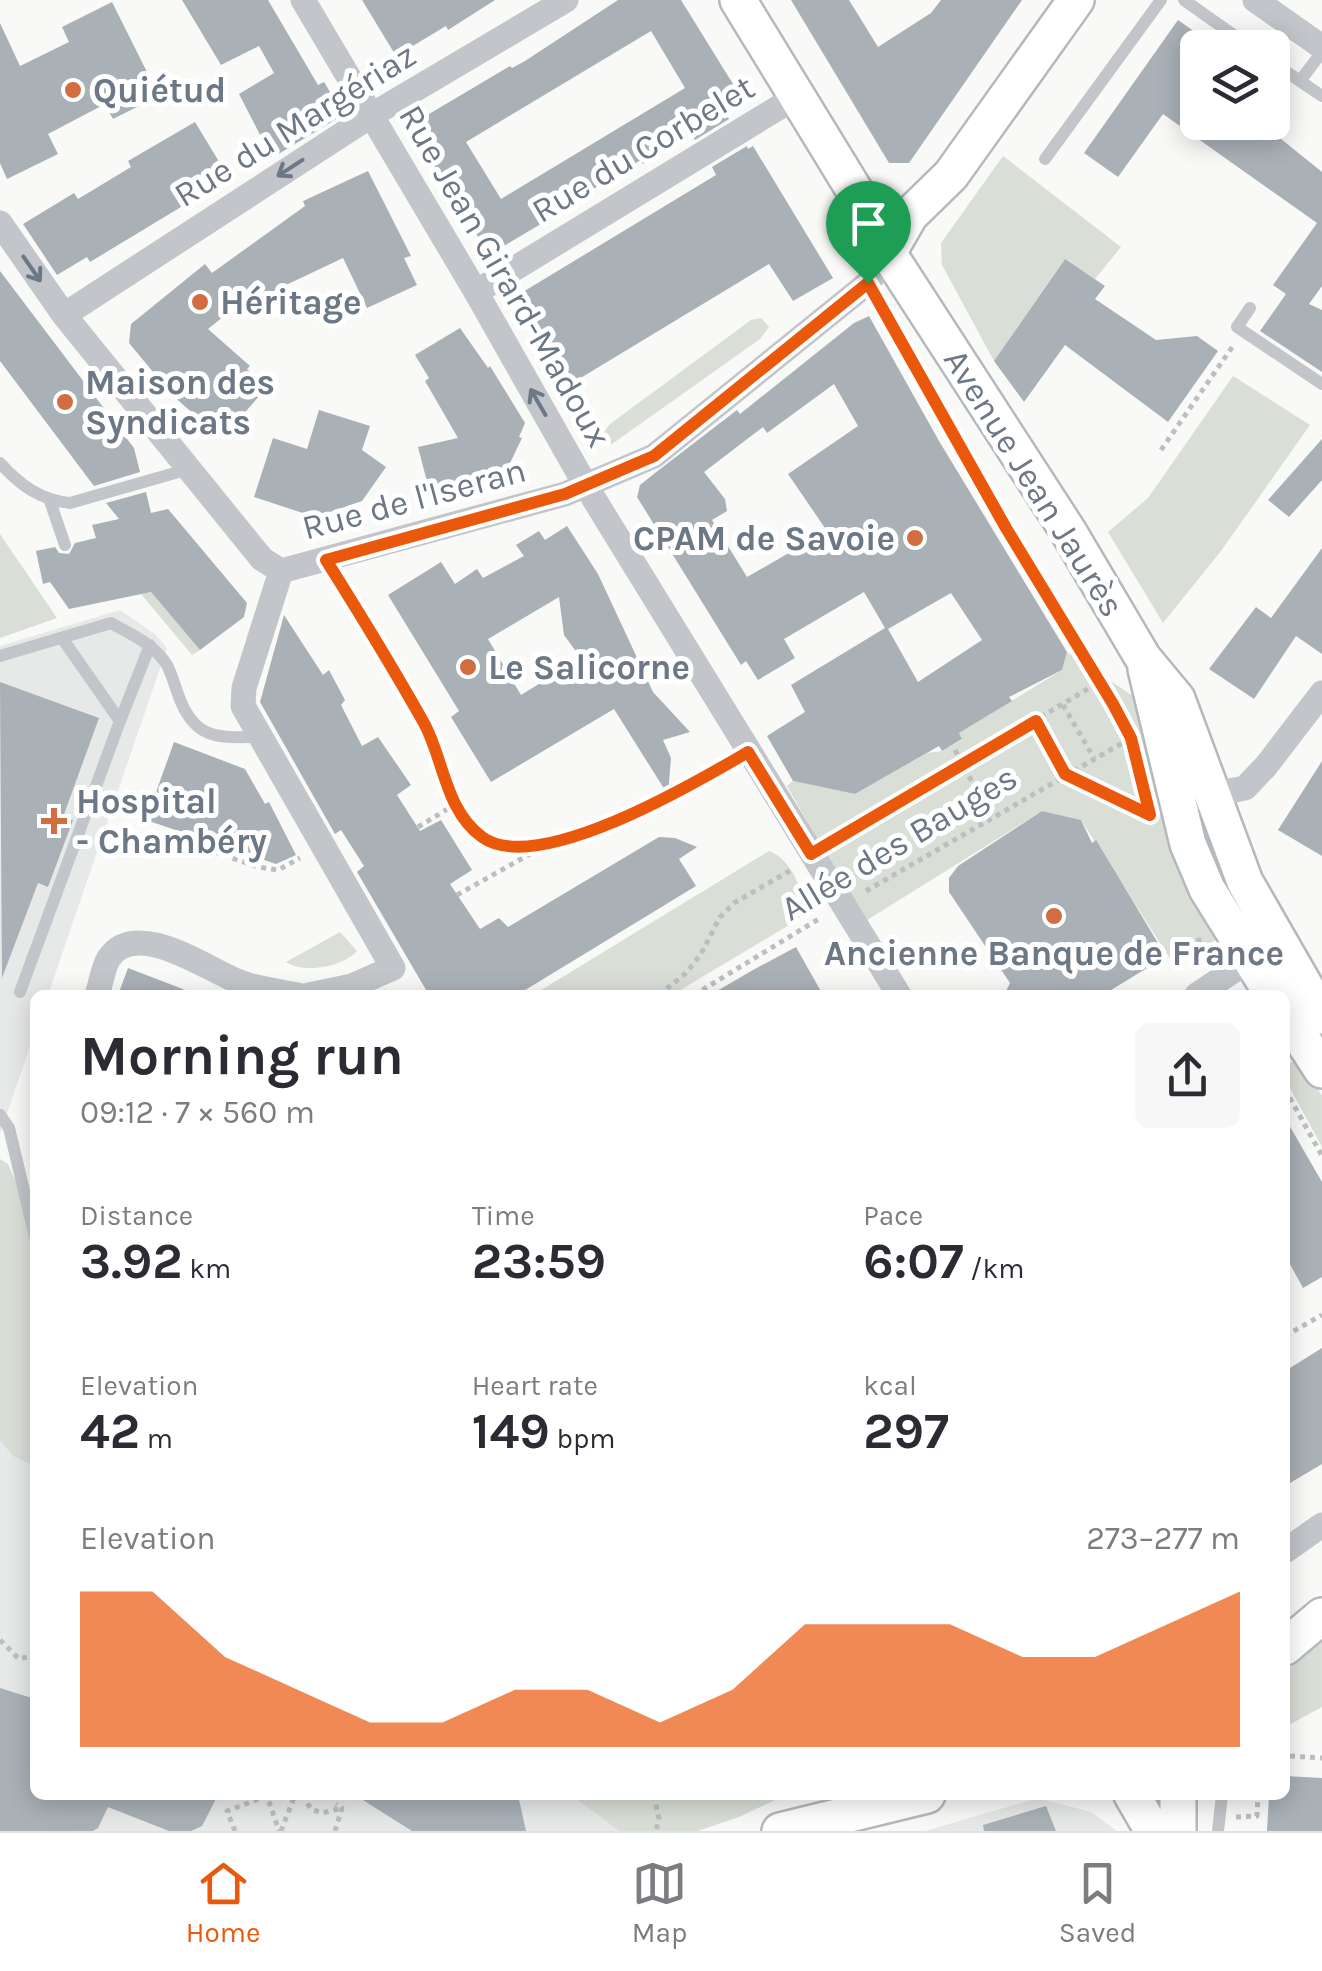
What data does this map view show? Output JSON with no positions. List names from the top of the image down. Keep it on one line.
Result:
{"streets":{"main road":["Avenue Jean Jaurès"],"street":["Rue du Margériaz","Rue du Corbelet","Rue Jean Girard-Madoux","Rue de l'Iseran"],"path":["Allée des Bauges"]},"crossings":[["Rue du Margériaz","Rue Jean Girard-Madoux"],["Rue du Corbelet","Rue Jean Girard-Madoux"],["Rue du Corbelet","Avenue Jean Jaurès"],["Rue Jean Girard-Madoux","Rue de l'Iseran"],["Rue Jean Girard-Madoux","Allée des Bauges"],["Avenue Jean Jaurès","Rue de l'Iseran"],["Avenue Jean Jaurès","Allée des Bauges"]],"one_way":["Rue du Margériaz"],"places":{"other":["Quiétud","Héritage","Maison des Syndicats","CPAM de Savoie","Le Salicorne","Ancienne Banque de France"],"health":["Hospital - Chambéry"]},"page":{"heading":["Morning run","09:12 · 7 × 560 m"],"stats":[["Distance","3.92 km"],["Time","23:59"],["Pace","6:07 /km"],["Elevation","42 m"],["Heart rate","149 bpm"],["kcal","297"]],"chart":["Elevation","273–277 m"],"tabs":["Home","Map","Saved"]}}
